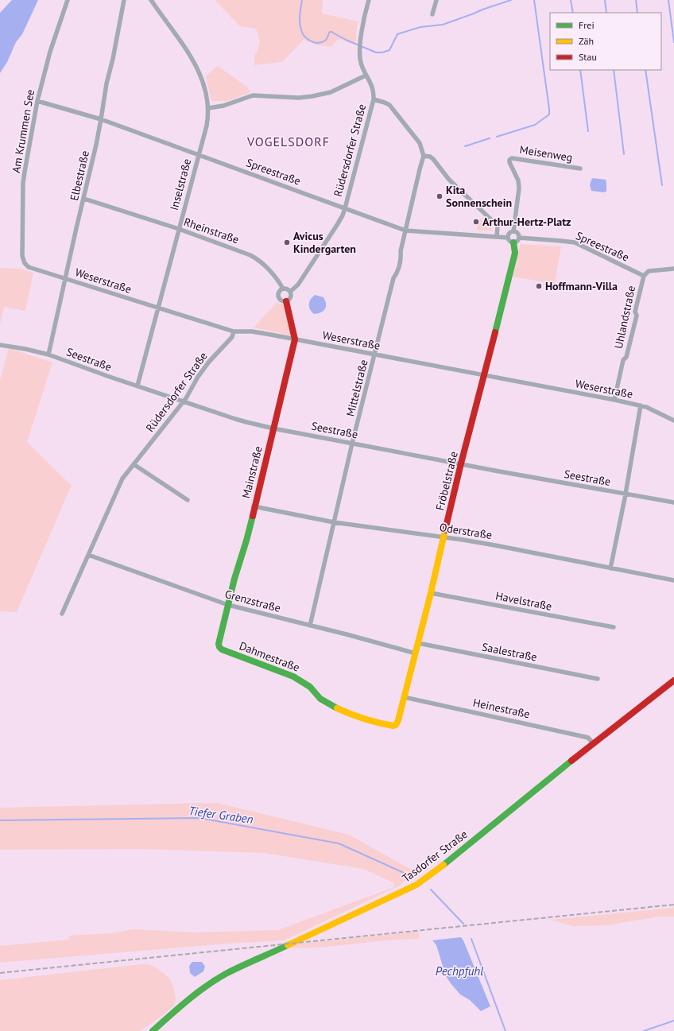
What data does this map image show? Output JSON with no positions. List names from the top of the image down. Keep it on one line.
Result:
{"streets":{"street":["Am Krummen See","Rüdersdorfer Straße","Meisenweg","Spreestraße","Elbestraße","Inselstraße","Rheinstraße","Weserstraße","Uhlandstraße","Seestraße","Mittelstraße","Mainstraße","Fröbelstraße","Oderstraße","Grenzstraße","Havelstraße","Saalestraße","Dahmestraße","Heinestraße","Tasdorfer Straße"]},"crossings":[["Am Krummen See","Spreestraße"],["Am Krummen See","Weserstraße"],["Rüdersdorfer Straße","Spreestraße"],["Rüdersdorfer Straße","Rheinstraße"],["Rüdersdorfer Straße","Weserstraße"],["Rüdersdorfer Straße","Seestraße"],["Rüdersdorfer Straße","Mainstraße"],["Rüdersdorfer Straße","Grenzstraße"],["Meisenweg","Spreestraße"],["Meisenweg","Fröbelstraße"],["Spreestraße","Elbestraße"],["Spreestraße","Inselstraße"],["Spreestraße","Uhlandstraße"],["Spreestraße","Mittelstraße"],["Spreestraße","Fröbelstraße"],["Elbestraße","Rheinstraße"],["Elbestraße","Weserstraße"],["Elbestraße","Seestraße"],["Inselstraße","Rheinstraße"],["Inselstraße","Weserstraße"],["Inselstraße","Seestraße"],["Rheinstraße","Mainstraße"],["Weserstraße","Uhlandstraße"],["Weserstraße","Mittelstraße"],["Weserstraße","Mainstraße"],["Weserstraße","Fröbelstraße"],["Seestraße","Mittelstraße"],["Seestraße","Mainstraße"],["Seestraße","Fröbelstraße"],["Mittelstraße","Oderstraße"],["Mittelstraße","Grenzstraße"],["Mainstraße","Oderstraße"],["Mainstraße","Grenzstraße"],["Mainstraße","Dahmestraße"],["Fröbelstraße","Oderstraße"],["Fröbelstraße","Grenzstraße"],["Fröbelstraße","Havelstraße"],["Fröbelstraße","Saalestraße"],["Fröbelstraße","Dahmestraße"],["Fröbelstraße","Heinestraße"],["Heinestraße","Tasdorfer Straße"]],"districts":["VOGELSDORF"],"water":["Tiefer Graben","Pechpfuhl"],"places":["Kita Sonnenschein","Arthur-Hertz-Platz","Avicus Kindergarten","Hoffmann-Villa"],"legend":["Frei","Zäh","Stau"]}
